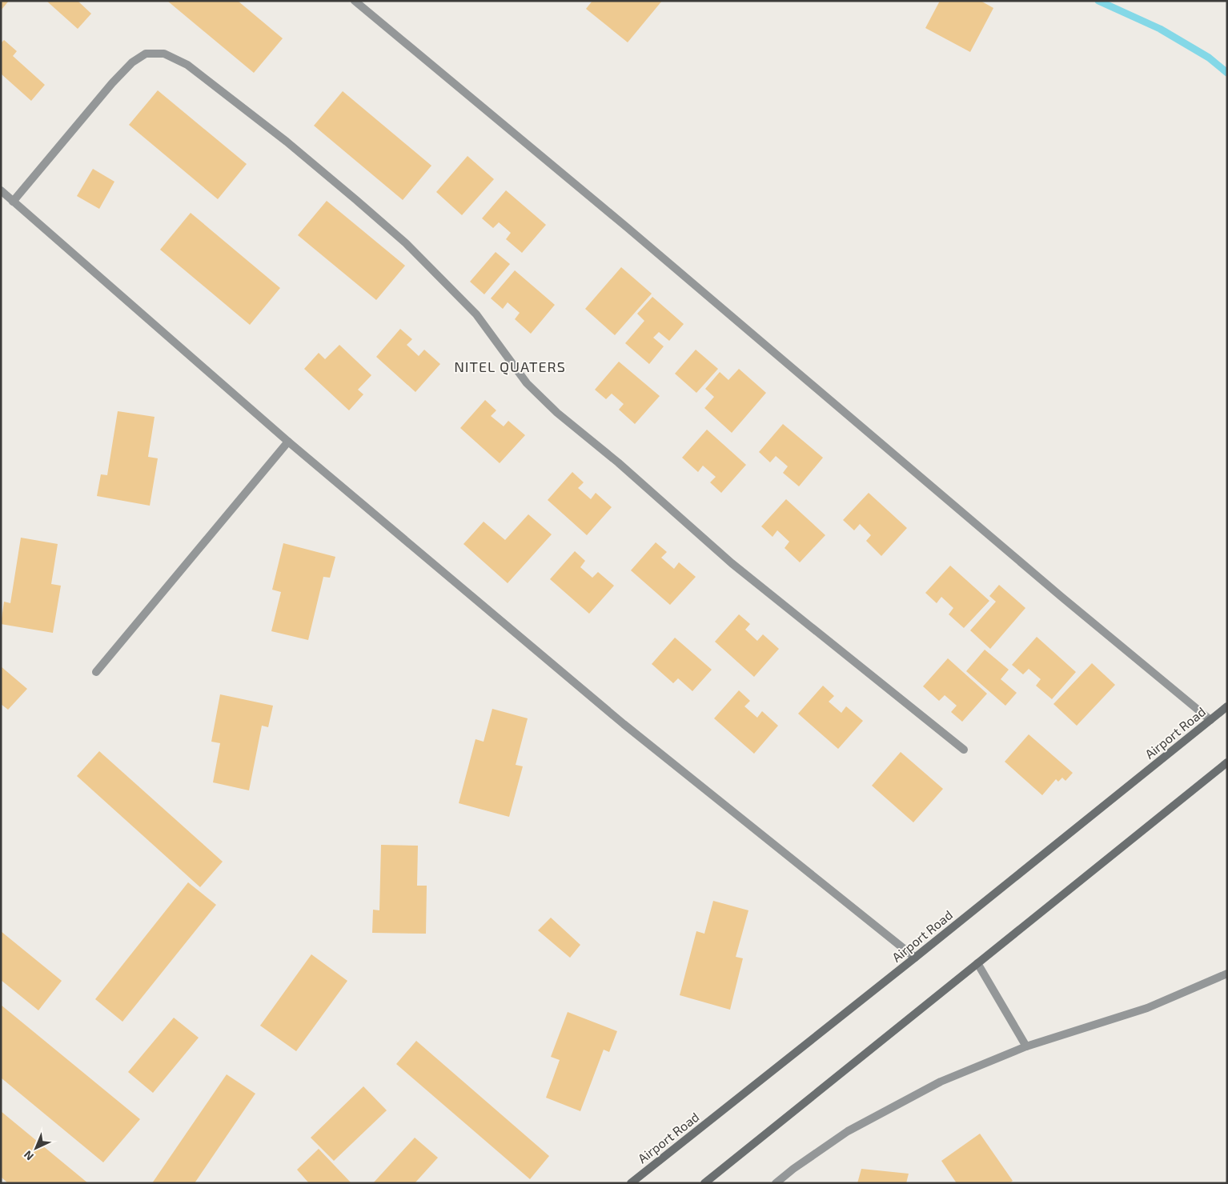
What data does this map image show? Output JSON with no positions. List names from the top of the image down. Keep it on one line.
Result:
{"streets":{"street":["Airport Road"]},"districts":["NITEL QUATERS"],"north":"bottom left"}
